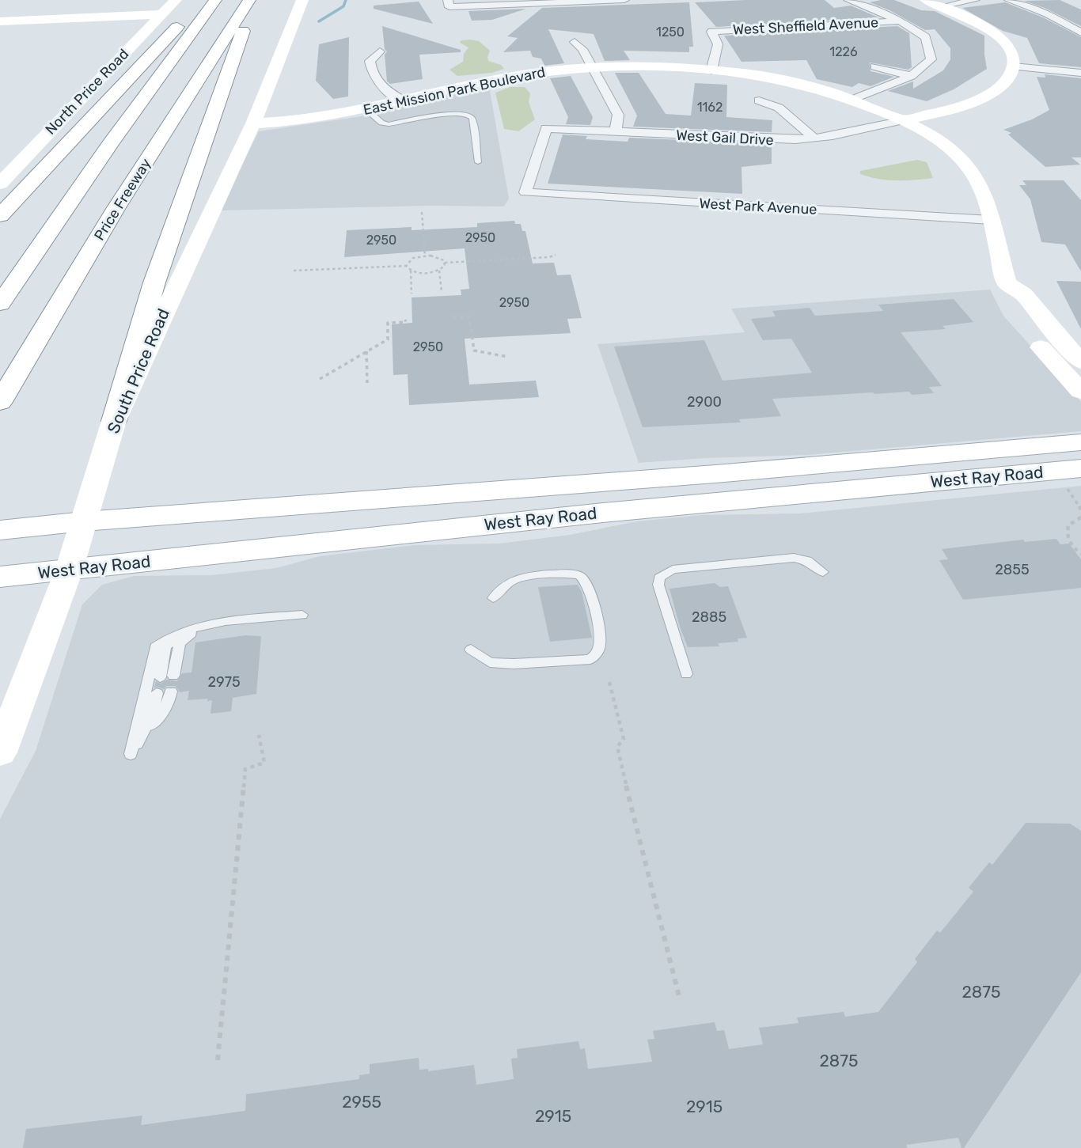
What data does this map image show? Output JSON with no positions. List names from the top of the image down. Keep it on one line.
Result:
{"streets":{"main road":["Price Freeway","West Ray Road"],"street":["West Sheffield Avenue","East Mission Park Boulevard","North Price Road","West Gail Drive","West Park Avenue","South Price Road"]},"crossings":[["West Sheffield Avenue","East Mission Park Boulevard"],["East Mission Park Boulevard","West Gail Drive"],["East Mission Park Boulevard","West Park Avenue"],["East Mission Park Boulevard","South Price Road"],["West Gail Drive","West Park Avenue"],["South Price Road","West Ray Road"]],"house_numbers":["1250","1226","1162","2950","2950","2950","2950","2900","2855","2885","2975","2875","2875","2955","2915","2915"]}
